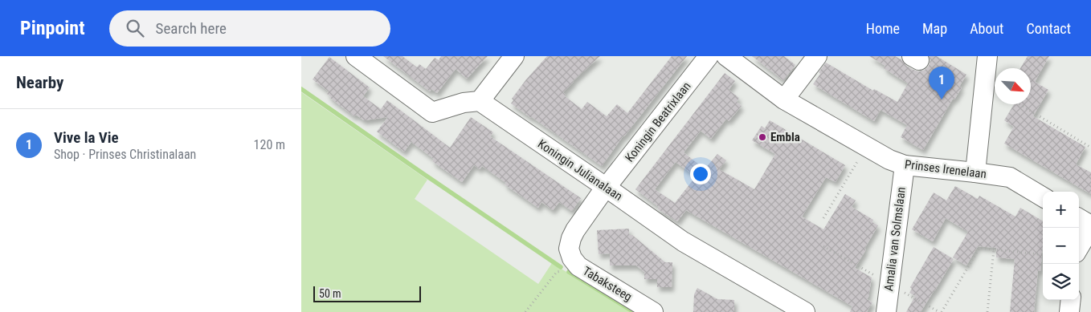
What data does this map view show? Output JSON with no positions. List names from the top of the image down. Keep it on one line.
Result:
{"streets":{"street":["Koningin Beatrixlaan","Prinses Irenelaan","Koningin Julianalaan","Amalia van Solmslaan","Tabaksteeg"]},"crossings":[["Koningin Beatrixlaan","Koningin Julianalaan"],["Koningin Beatrixlaan","Tabaksteeg"],["Prinses Irenelaan","Amalia van Solmslaan"],["Koningin Julianalaan","Tabaksteeg"]],"places":["Embla"],"scale_bar":"50 m","north":"bottom right","page":{"header":"Pinpoint","search":"Search here","nav":["Home","Map","About","Contact"],"heading":"Nearby","pins":"1","list":[{"mark":"1","name":"Vive la Vie","note":"Shop · Prinses Christinalaan","value":"120 m"}],"map_buttons":["+","−"],"scale":"50 m"}}
